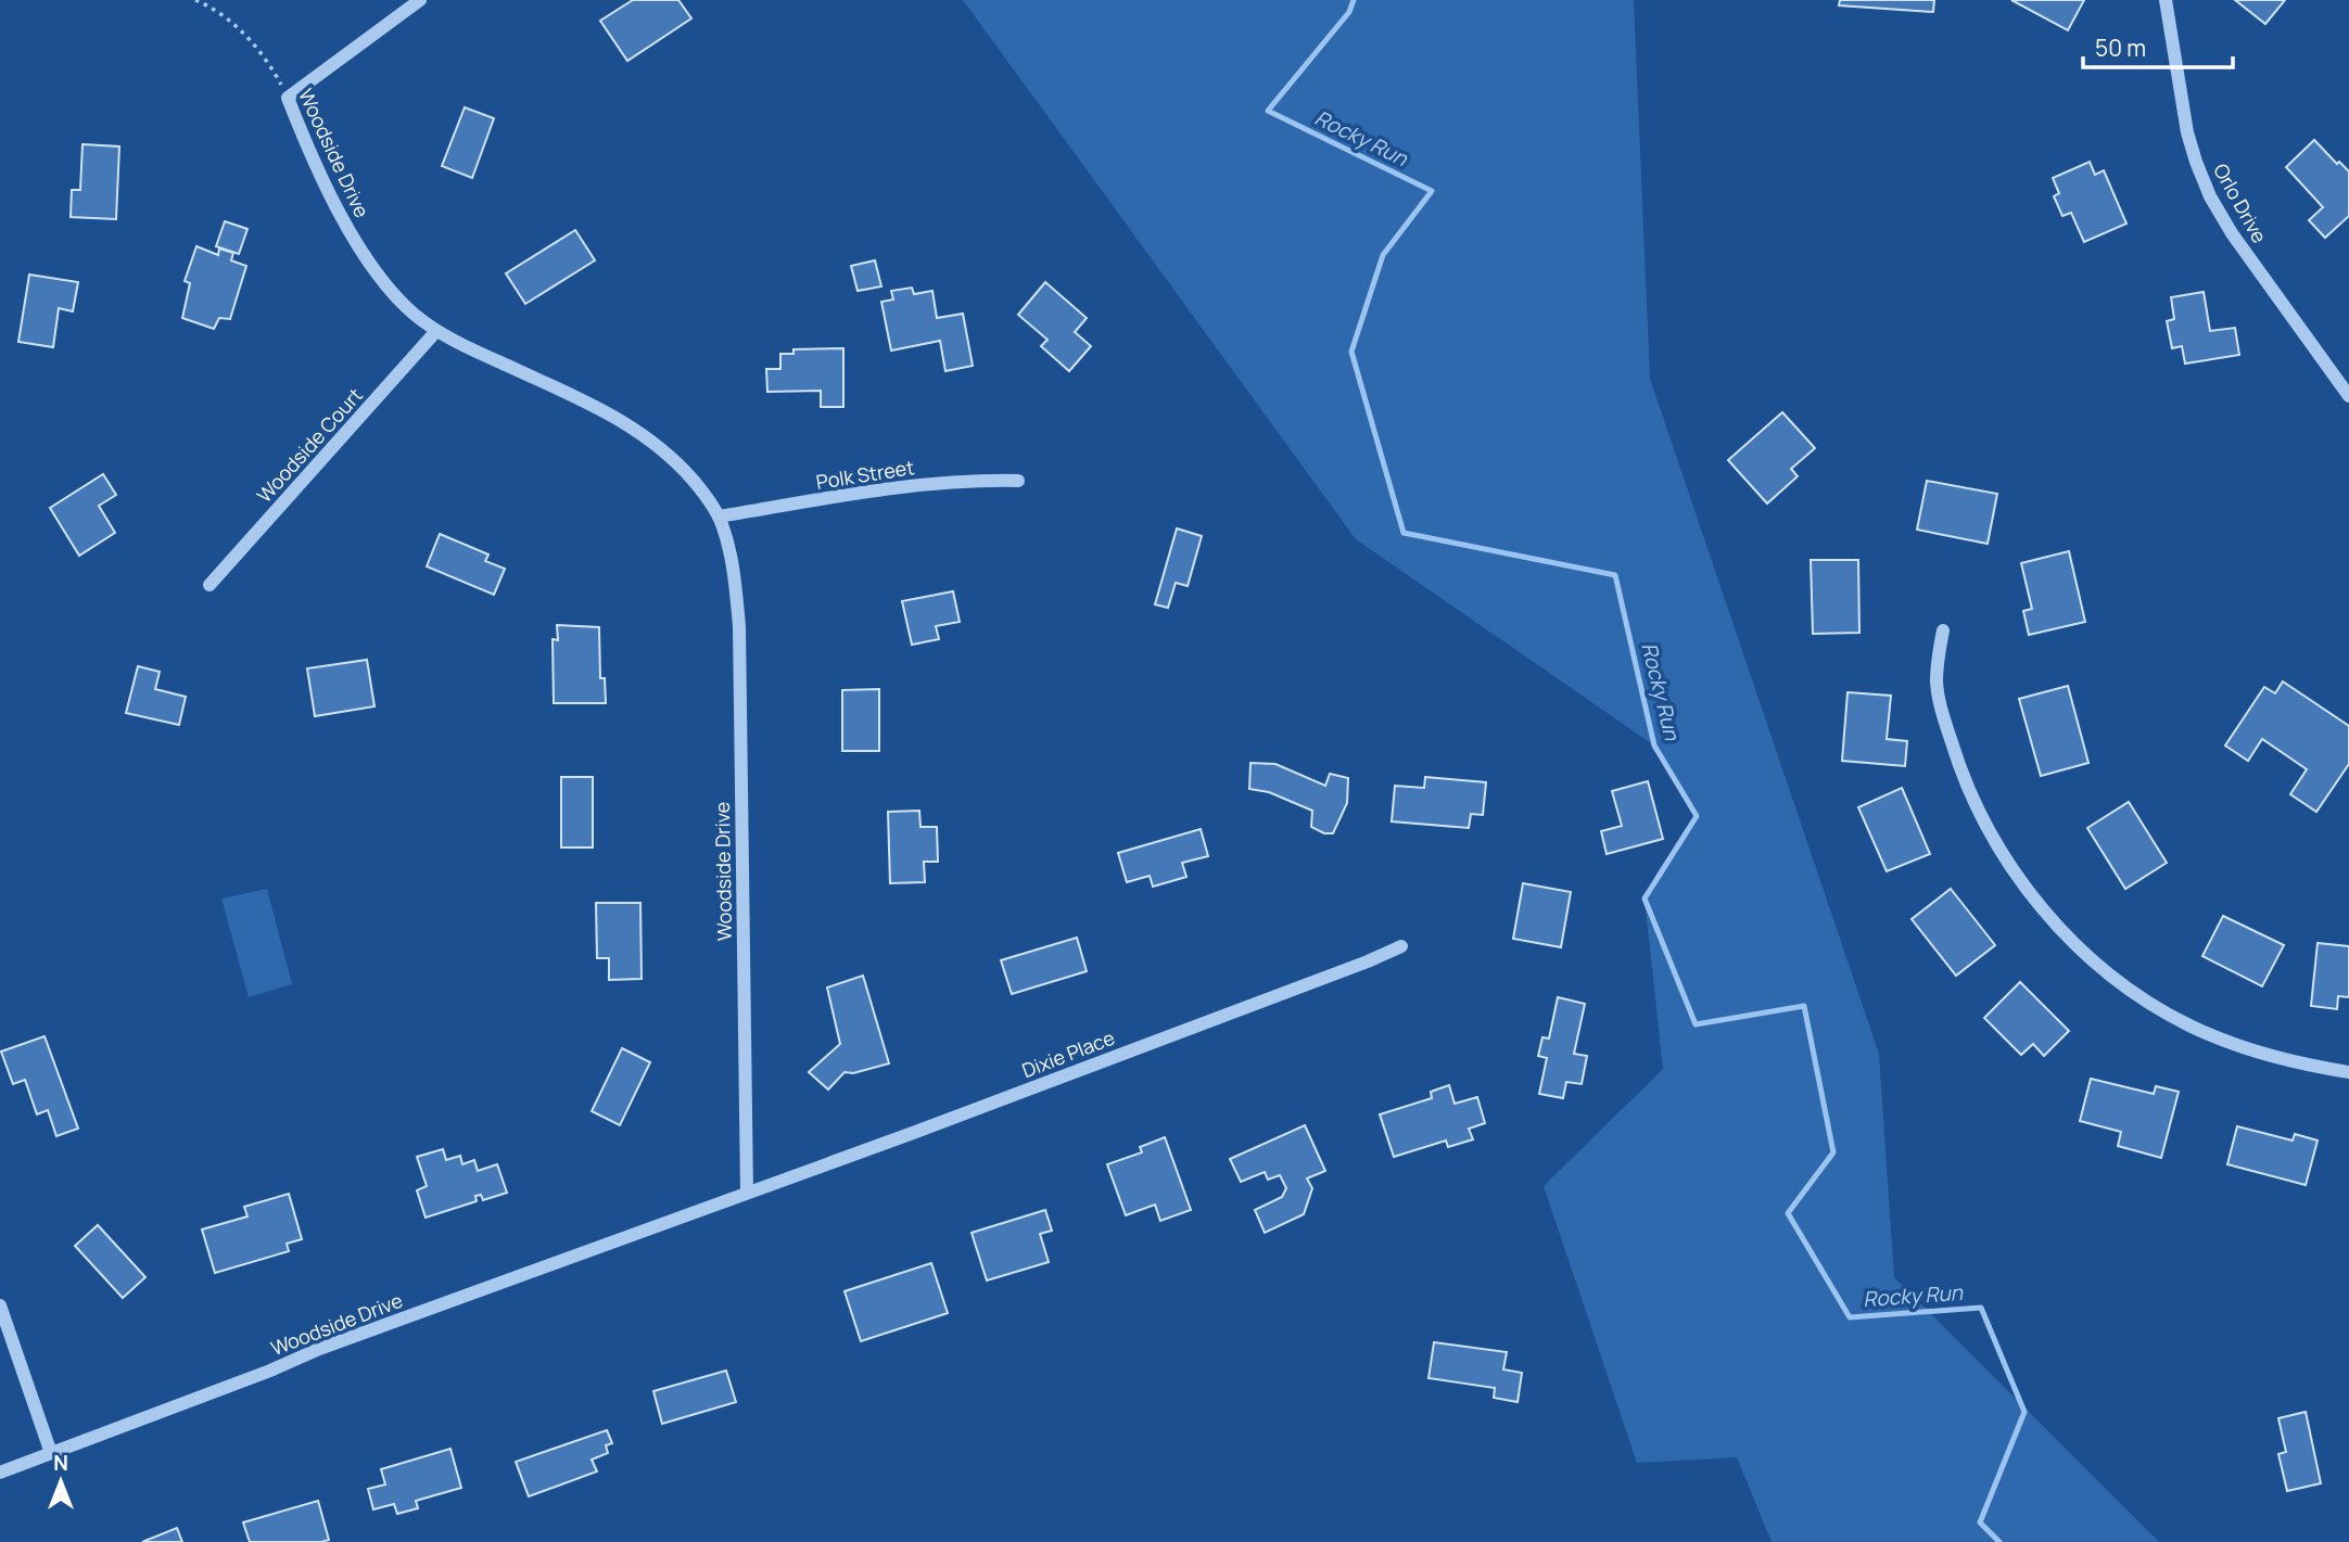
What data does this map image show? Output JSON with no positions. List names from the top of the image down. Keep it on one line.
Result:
{"streets":{"street":["Woodside Drive","Orlo Drive","Woodside Court","Polk Street","Dixie Place"]},"crossings":[["Woodside Drive","Woodside Court"],["Woodside Drive","Polk Street"],["Woodside Drive","Dixie Place"]],"water":["Rocky Run"],"scale_bar":"50 m","north":"top"}
